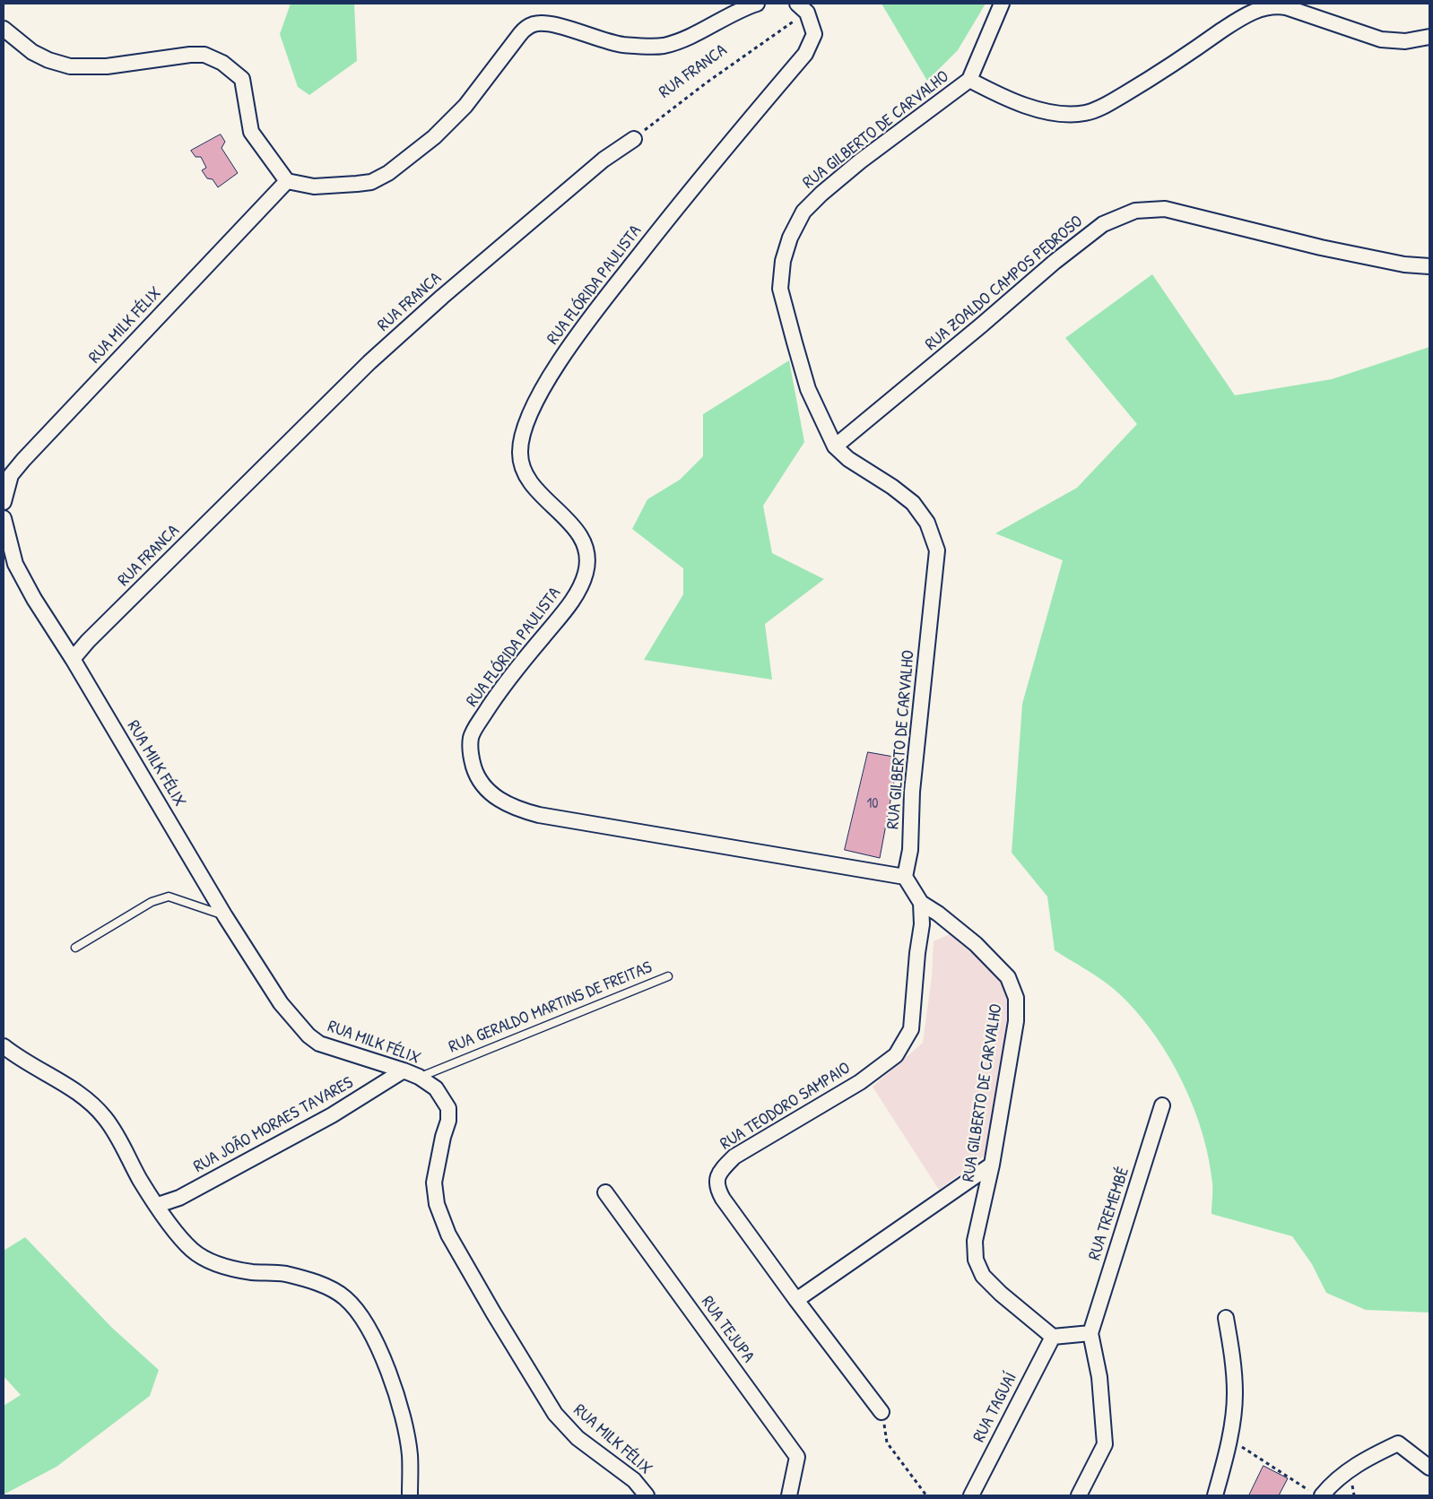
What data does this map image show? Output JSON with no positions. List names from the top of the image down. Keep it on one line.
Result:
{"streets":{"street":["RUA FRANCA","RUA GILBERTO DE CARVALHO","RUA ZOALDO CAMPOS PEDROSO","RUA FLÓRIDA PAULISTA","RUA MILK FÉLIX","RUA TEODORO SAMPAIO","RUA JOÃO MORAES TAVARES","RUA TREMEMBÉ","RUA TEJUPA","RUA TAGUAÍ"],"lane":["RUA GERALDO MARTINS DE FREITAS"]},"crossings":[["RUA FRANCA","RUA FLÓRIDA PAULISTA"],["RUA FRANCA","RUA MILK FÉLIX"],["RUA GILBERTO DE CARVALHO","RUA ZOALDO CAMPOS PEDROSO"],["RUA GILBERTO DE CARVALHO","RUA FLÓRIDA PAULISTA"],["RUA GILBERTO DE CARVALHO","RUA TEODORO SAMPAIO"],["RUA GILBERTO DE CARVALHO","RUA TAGUAÍ"],["RUA MILK FÉLIX","RUA GERALDO MARTINS DE FREITAS"],["RUA MILK FÉLIX","RUA JOÃO MORAES TAVARES"]],"house_numbers":["10"]}
